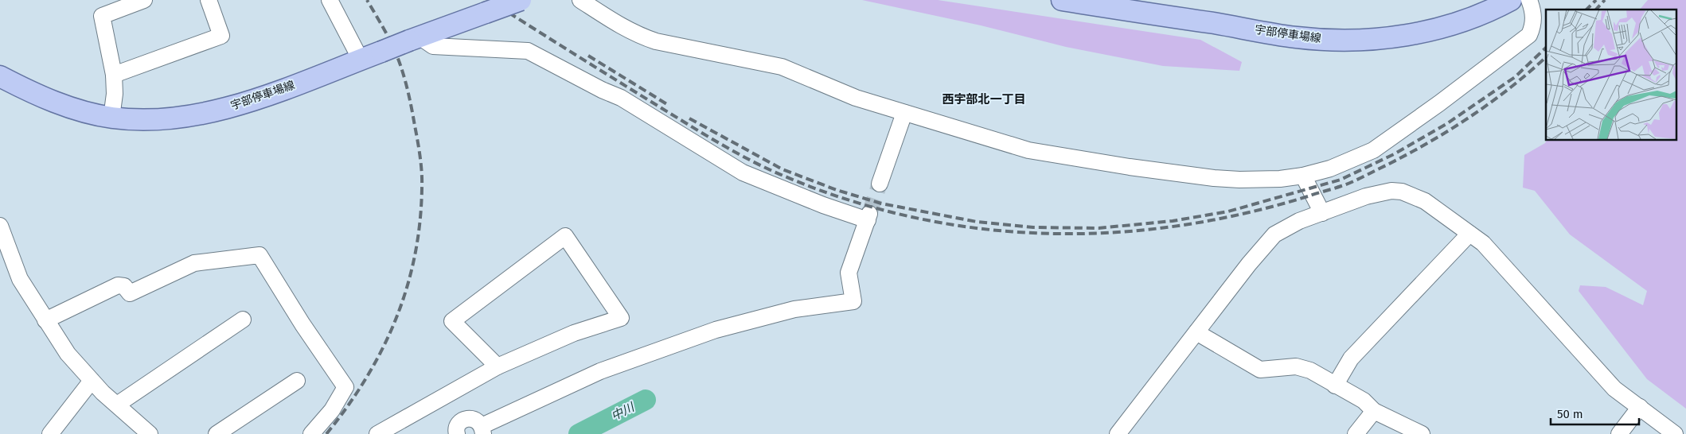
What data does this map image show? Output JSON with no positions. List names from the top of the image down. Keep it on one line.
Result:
{"streets":{"main road":["宇部停車場線"]},"districts":["西宇部北一丁目"],"water":["中川"],"scale_bar":"50 m"}
